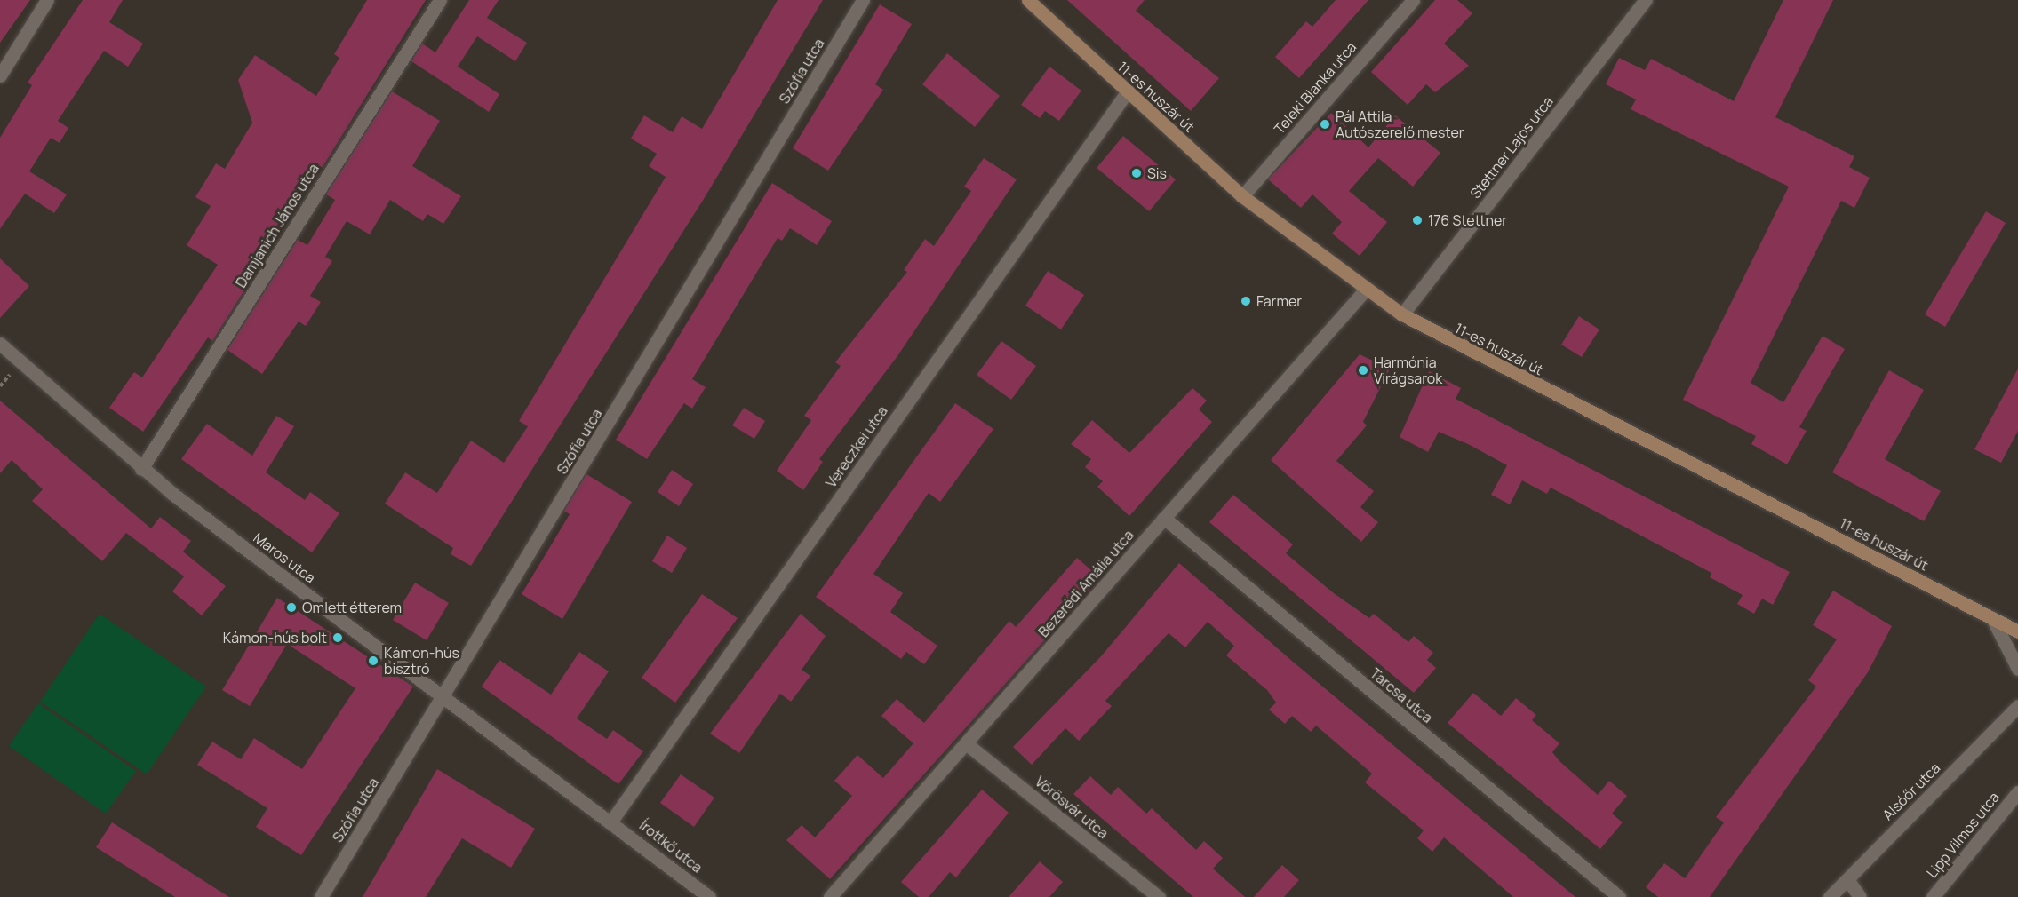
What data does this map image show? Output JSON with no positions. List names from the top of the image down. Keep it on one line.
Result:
{"streets":{"main road":["11-es huszár út"],"street":["Szófia utca","Teleki Blanka utca","Stettner Lajos utca","Damjanich János utca","Vereczkei utca","Maros utca","Bezerédi Amália utca","Tarcsa utca","Alsóőr utca","Vörösvár utca","Lipp Vilmos utca","Írottkő utca"]},"crossings":[["Szófia utca","Maros utca"],["Teleki Blanka utca","11-es huszár út"],["11-es huszár út","Stettner Lajos utca"],["11-es huszár út","Vereczkei utca"],["11-es huszár út","Bezerédi Amália utca"],["Damjanich János utca","Maros utca"],["Vereczkei utca","Maros utca"],["Vereczkei utca","Írottkő utca"],["Maros utca","Írottkő utca"],["Bezerédi Amália utca","Tarcsa utca"],["Bezerédi Amália utca","Vörösvár utca"]],"places":["Pál Attila Autószerelő mester","Sis","176 Stettner","Farmer","Harmónia Virágsarok","Omlett étterem","Kámon-hús bolt","Kámon-hús bisztró"]}
